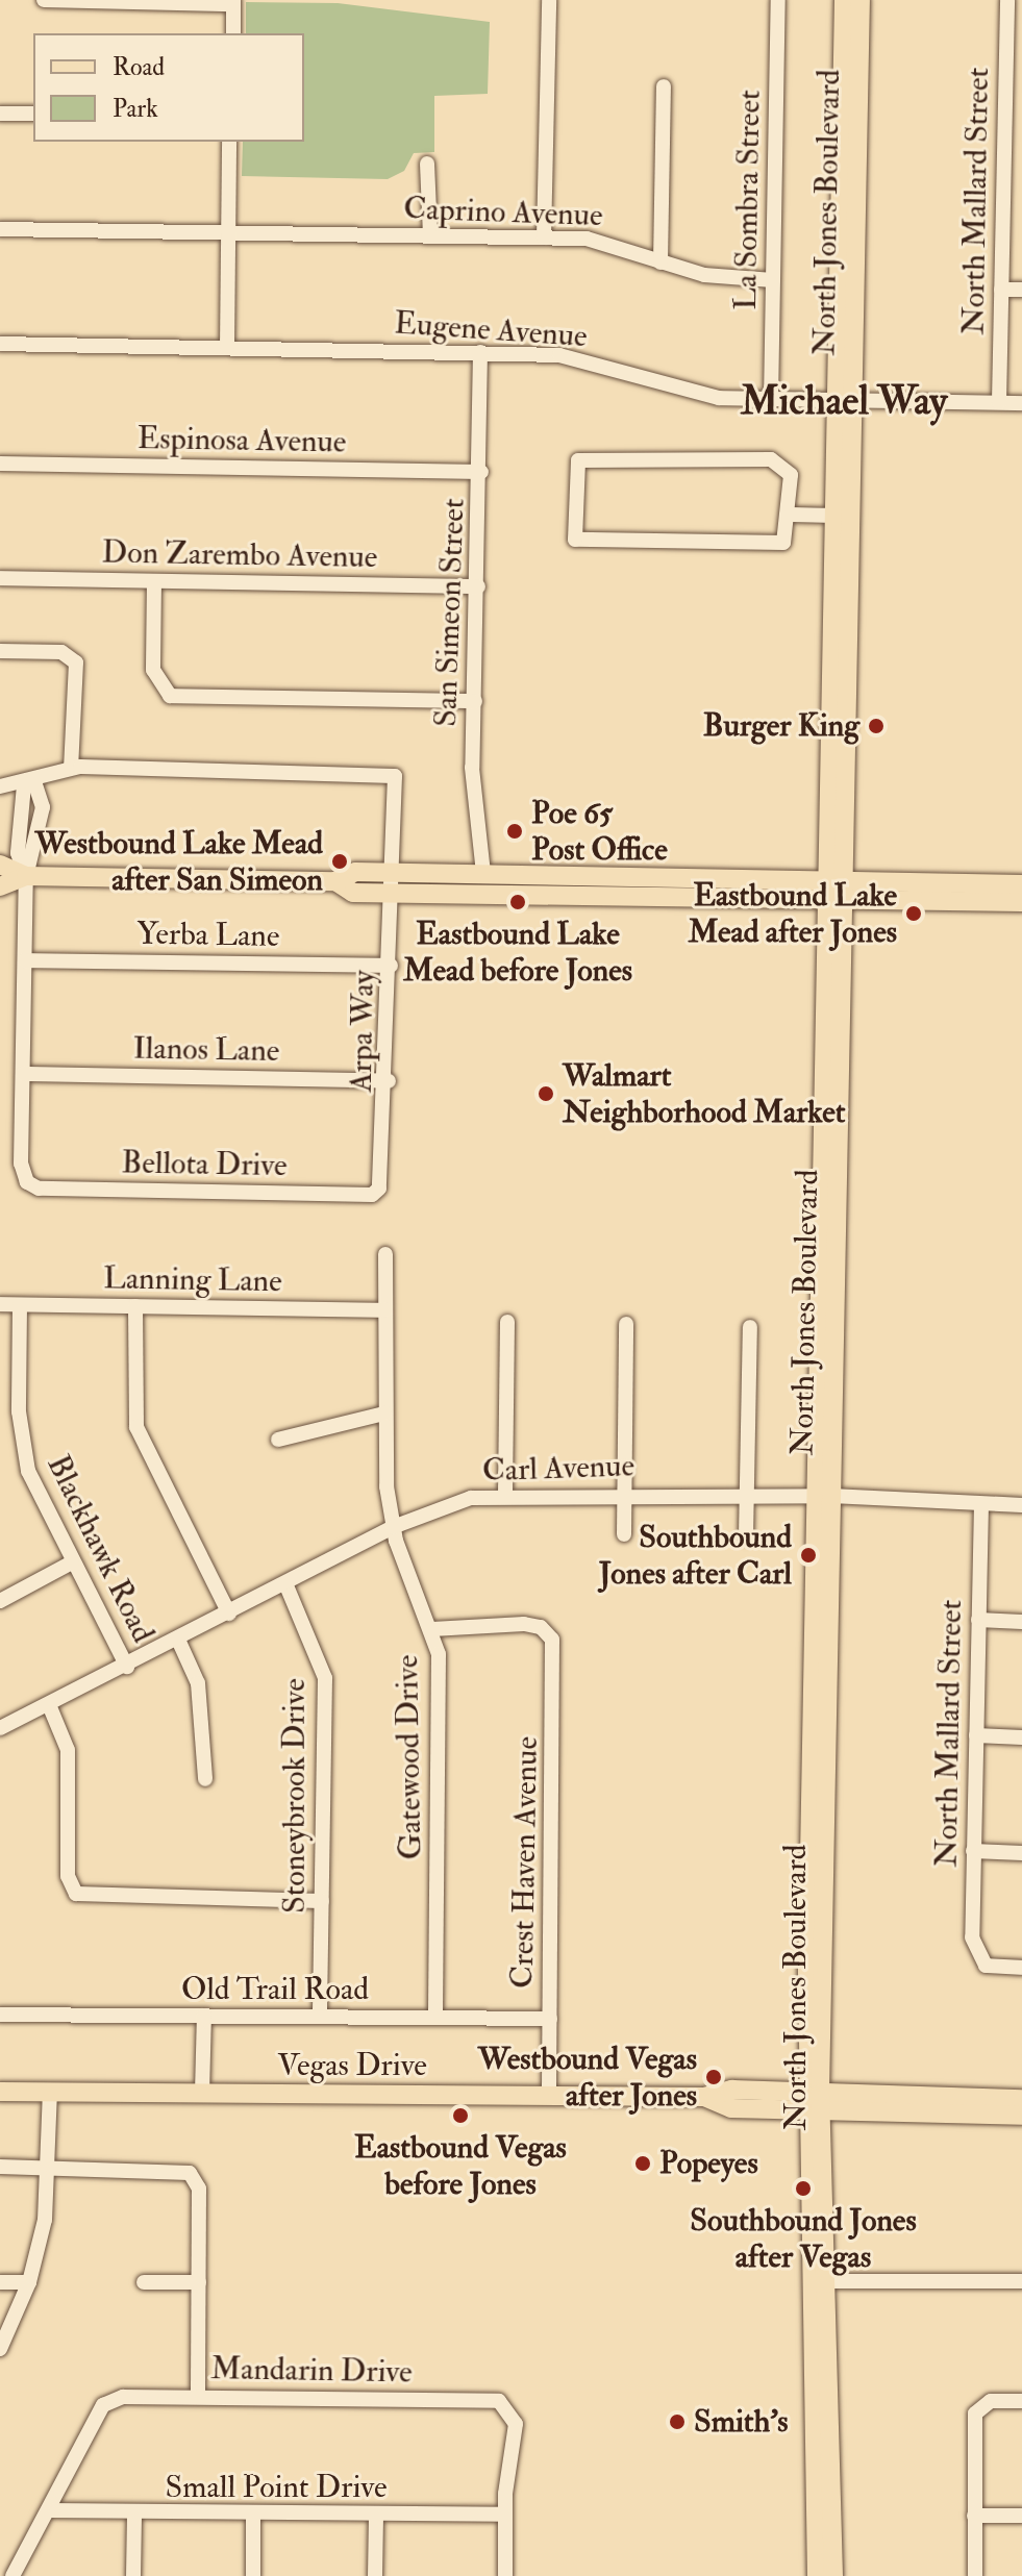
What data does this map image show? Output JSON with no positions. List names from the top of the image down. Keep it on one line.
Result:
{"streets":{"main road":["North Jones Boulevard","Vegas Drive"],"street":["La Sombra Street","North Mallard Street","Caprino Avenue","Eugene Avenue","Espinosa Avenue","Don Zarembo Avenue","San Simeon Street","Yerba Lane","Arpa Way","Ilanos Lane","Bellota Drive","Lanning Lane","Carl Avenue","Blackhawk Road","Gatewood Drive","Stoneybrook Drive","Crest Haven Avenue","Old Trail Road","Mandarin Drive","Small Point Drive"]},"crossings":[["La Sombra Street","Caprino Avenue"],["La Sombra Street","Eugene Avenue"],["North Mallard Street","Eugene Avenue"],["North Mallard Street","Carl Avenue"],["North Jones Boulevard","Eugene Avenue"],["North Jones Boulevard","Carl Avenue"],["North Jones Boulevard","Vegas Drive"],["Eugene Avenue","San Simeon Street"],["Espinosa Avenue","San Simeon Street"],["Don Zarembo Avenue","San Simeon Street"],["Yerba Lane","Arpa Way"],["Arpa Way","Ilanos Lane"],["Arpa Way","Bellota Drive"],["Ilanos Lane","Bellota Drive"],["Lanning Lane","Blackhawk Road"],["Lanning Lane","Gatewood Drive"],["Carl Avenue","Blackhawk Road"],["Carl Avenue","Gatewood Drive"],["Carl Avenue","Stoneybrook Drive"],["Gatewood Drive","Crest Haven Avenue"],["Gatewood Drive","Old Trail Road"],["Stoneybrook Drive","Old Trail Road"],["Crest Haven Avenue","Old Trail Road"],["Crest Haven Avenue","Vegas Drive"],["Mandarin Drive","Small Point Drive"]],"districts":["Michael Way"],"places":["Burger King","Poe 65 Post Office","Westbound Lake Mead after San Simeon","Eastbound Lake Mead before Jones","Eastbound Lake Mead after Jones","Walmart Neighborhood Market","Southbound Jones after Carl","Westbound Vegas after Jones","Eastbound Vegas before Jones","Popeyes","Southbound Jones after Vegas","Smith's"],"legend":["Road","Park"]}
